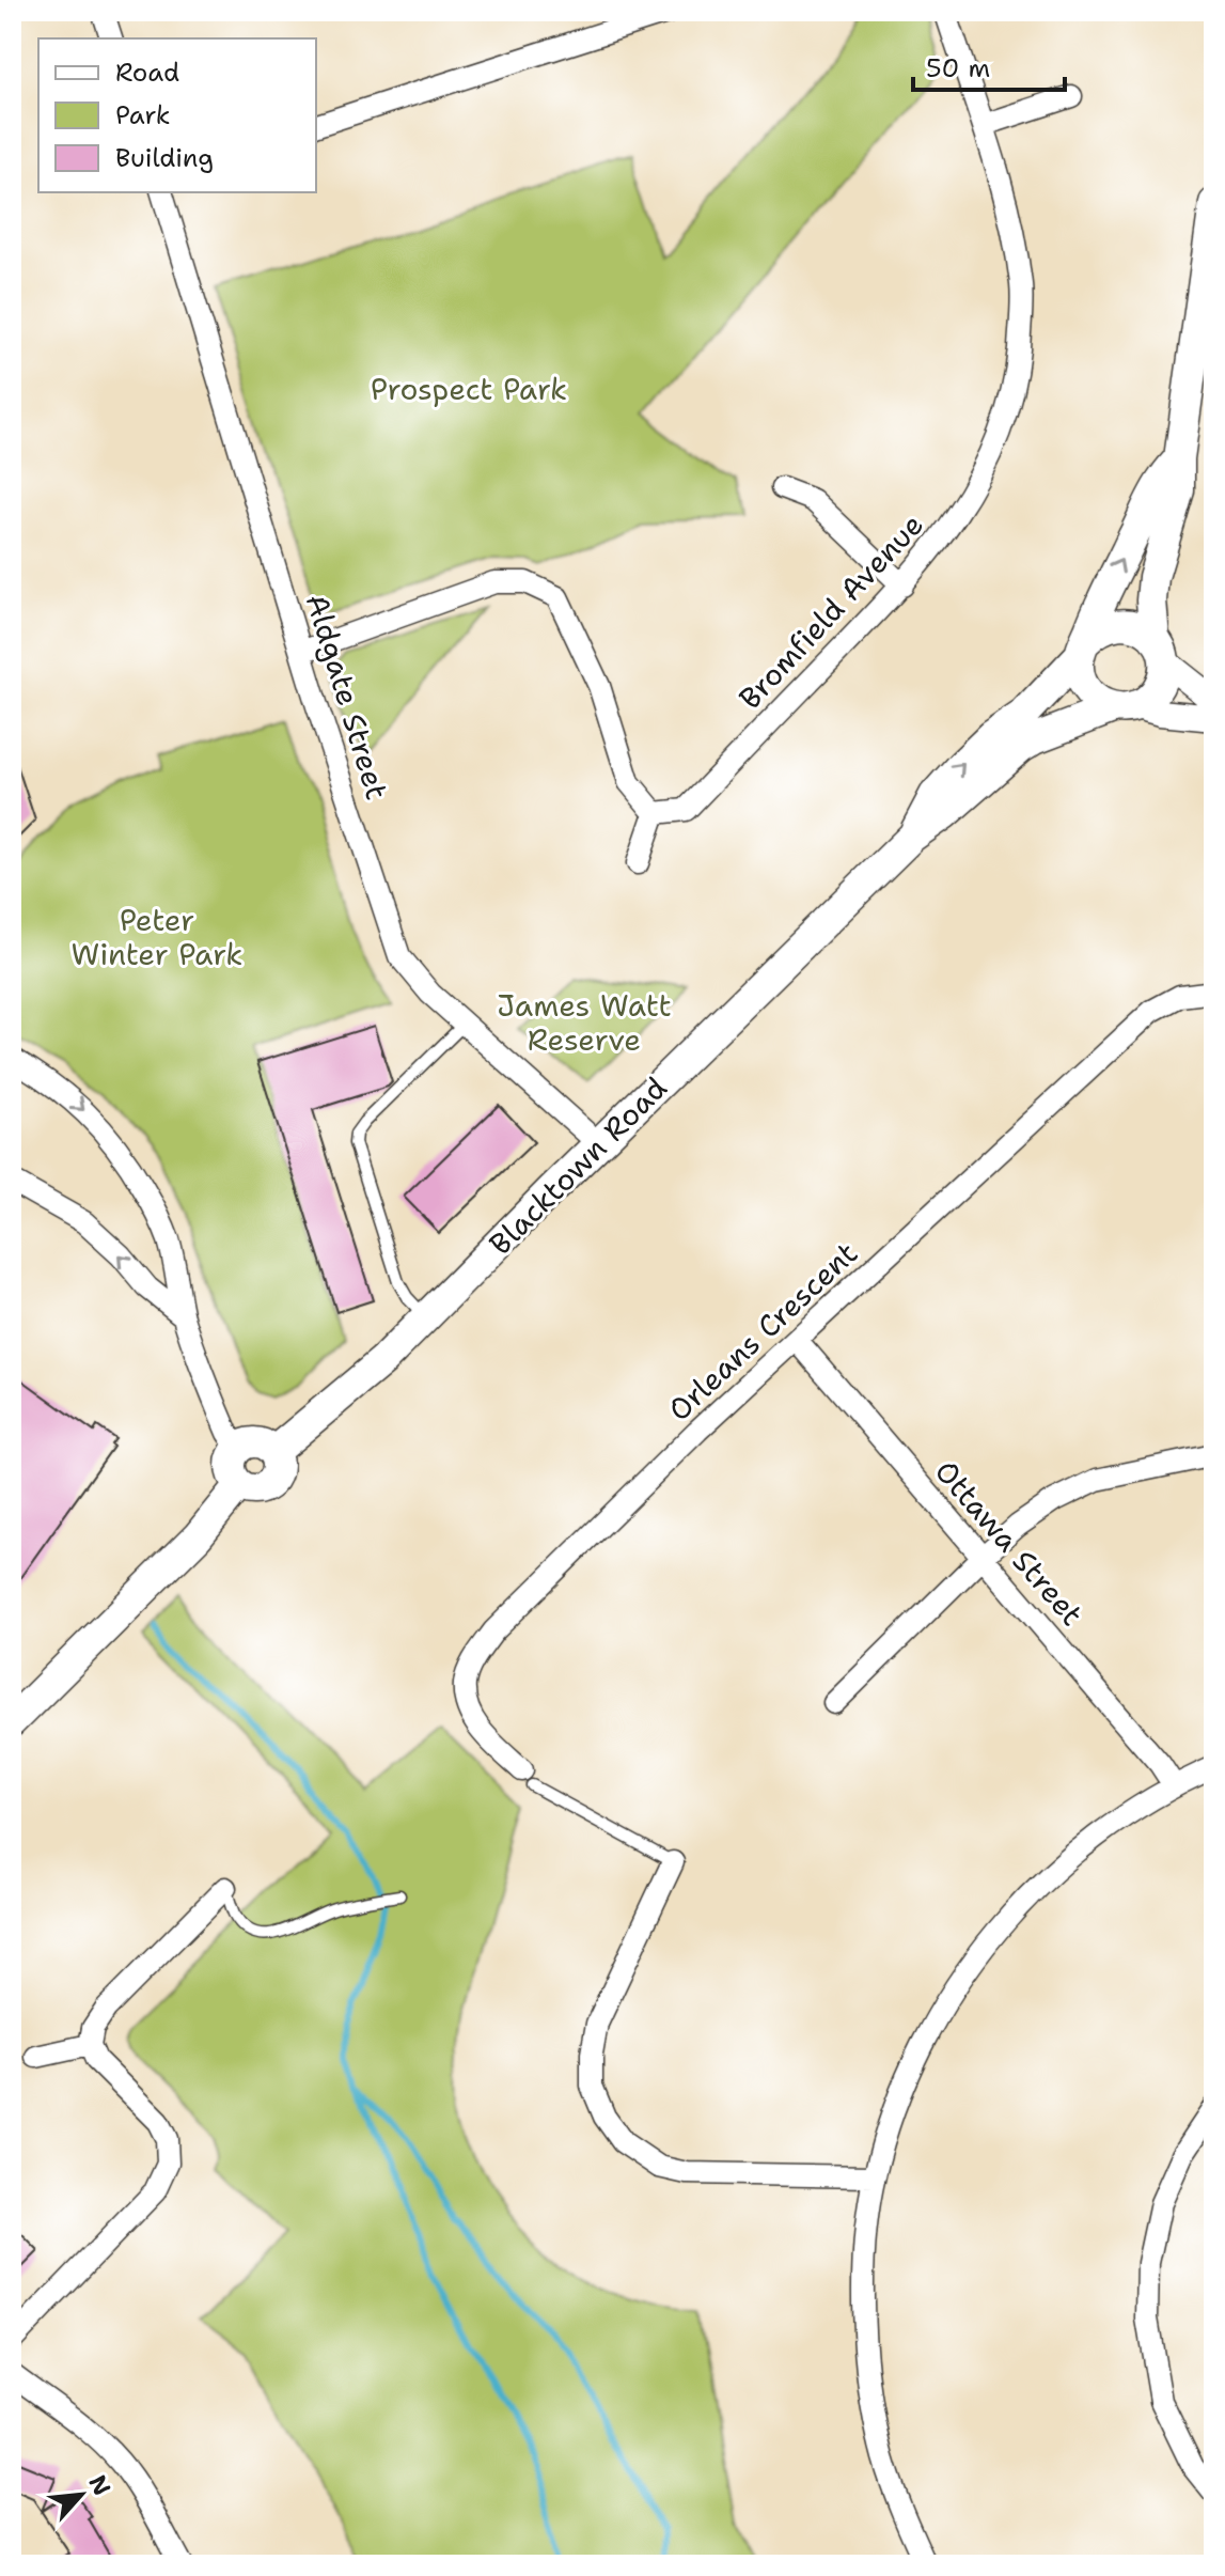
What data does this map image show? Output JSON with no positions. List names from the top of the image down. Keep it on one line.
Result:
{"streets":{"main road":["Blacktown Road"],"street":["Bromfield Avenue","Aldgate Street","Orleans Crescent","Ottawa Street"]},"crossings":[["Aldgate Street","Blacktown Road"],["Orleans Crescent","Ottawa Street"]],"parks":["Prospect Park","Peter Winter Park","James Watt Reserve"],"legend":["Road","Park","Building"],"scale_bar":"50 m","north":"top right"}
